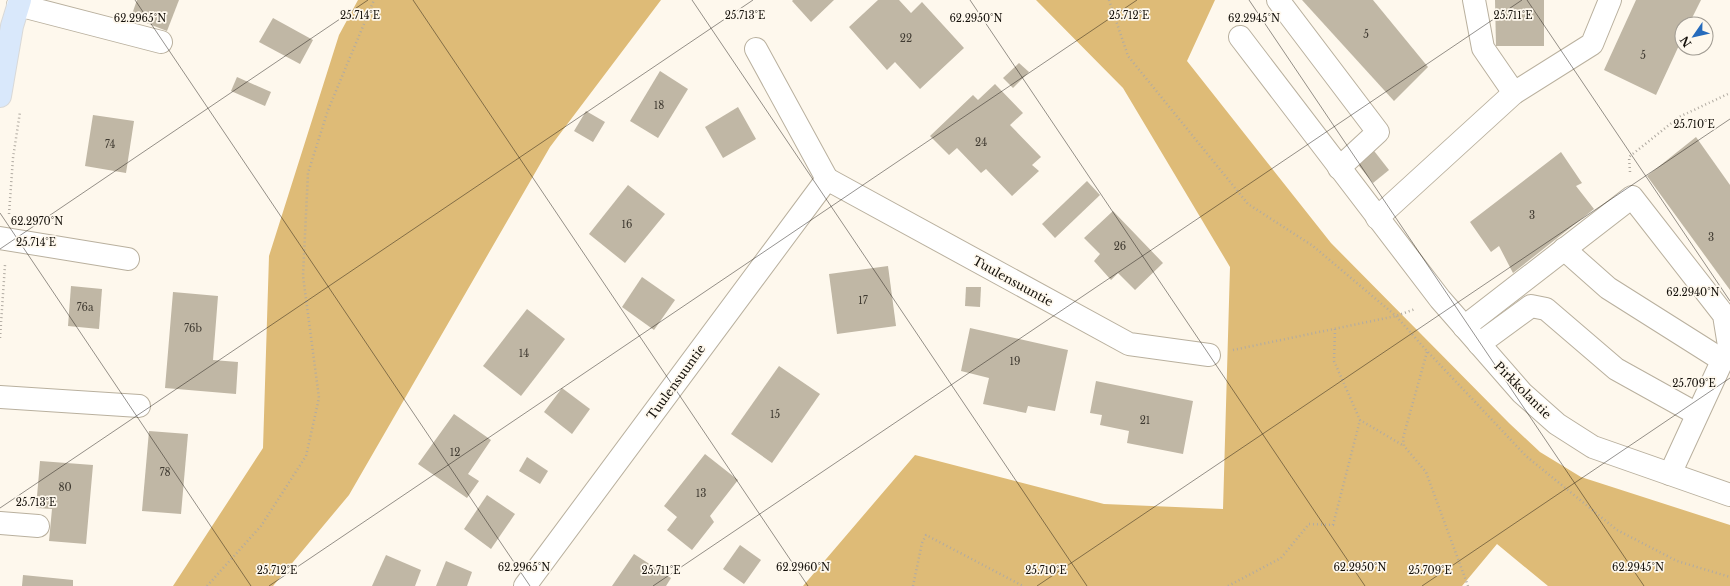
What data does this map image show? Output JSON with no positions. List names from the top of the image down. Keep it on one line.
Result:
{"streets":{"street":["Tuulensuuntie","Pirkkolantie"]},"house_numbers":["5","22","5","18","24","74","3","16","3","26","17","76a","76b","14","19","15","21","12","78","80","13"],"north":"bottom left","coordinates":["25.714°E","25.713°E","25.712°E","25.711°E","62.2965°N","62.2950°N","62.2945°N","25.710°E","62.2970°N","62.2940°N","25.709°E","62.2960°N"]}
